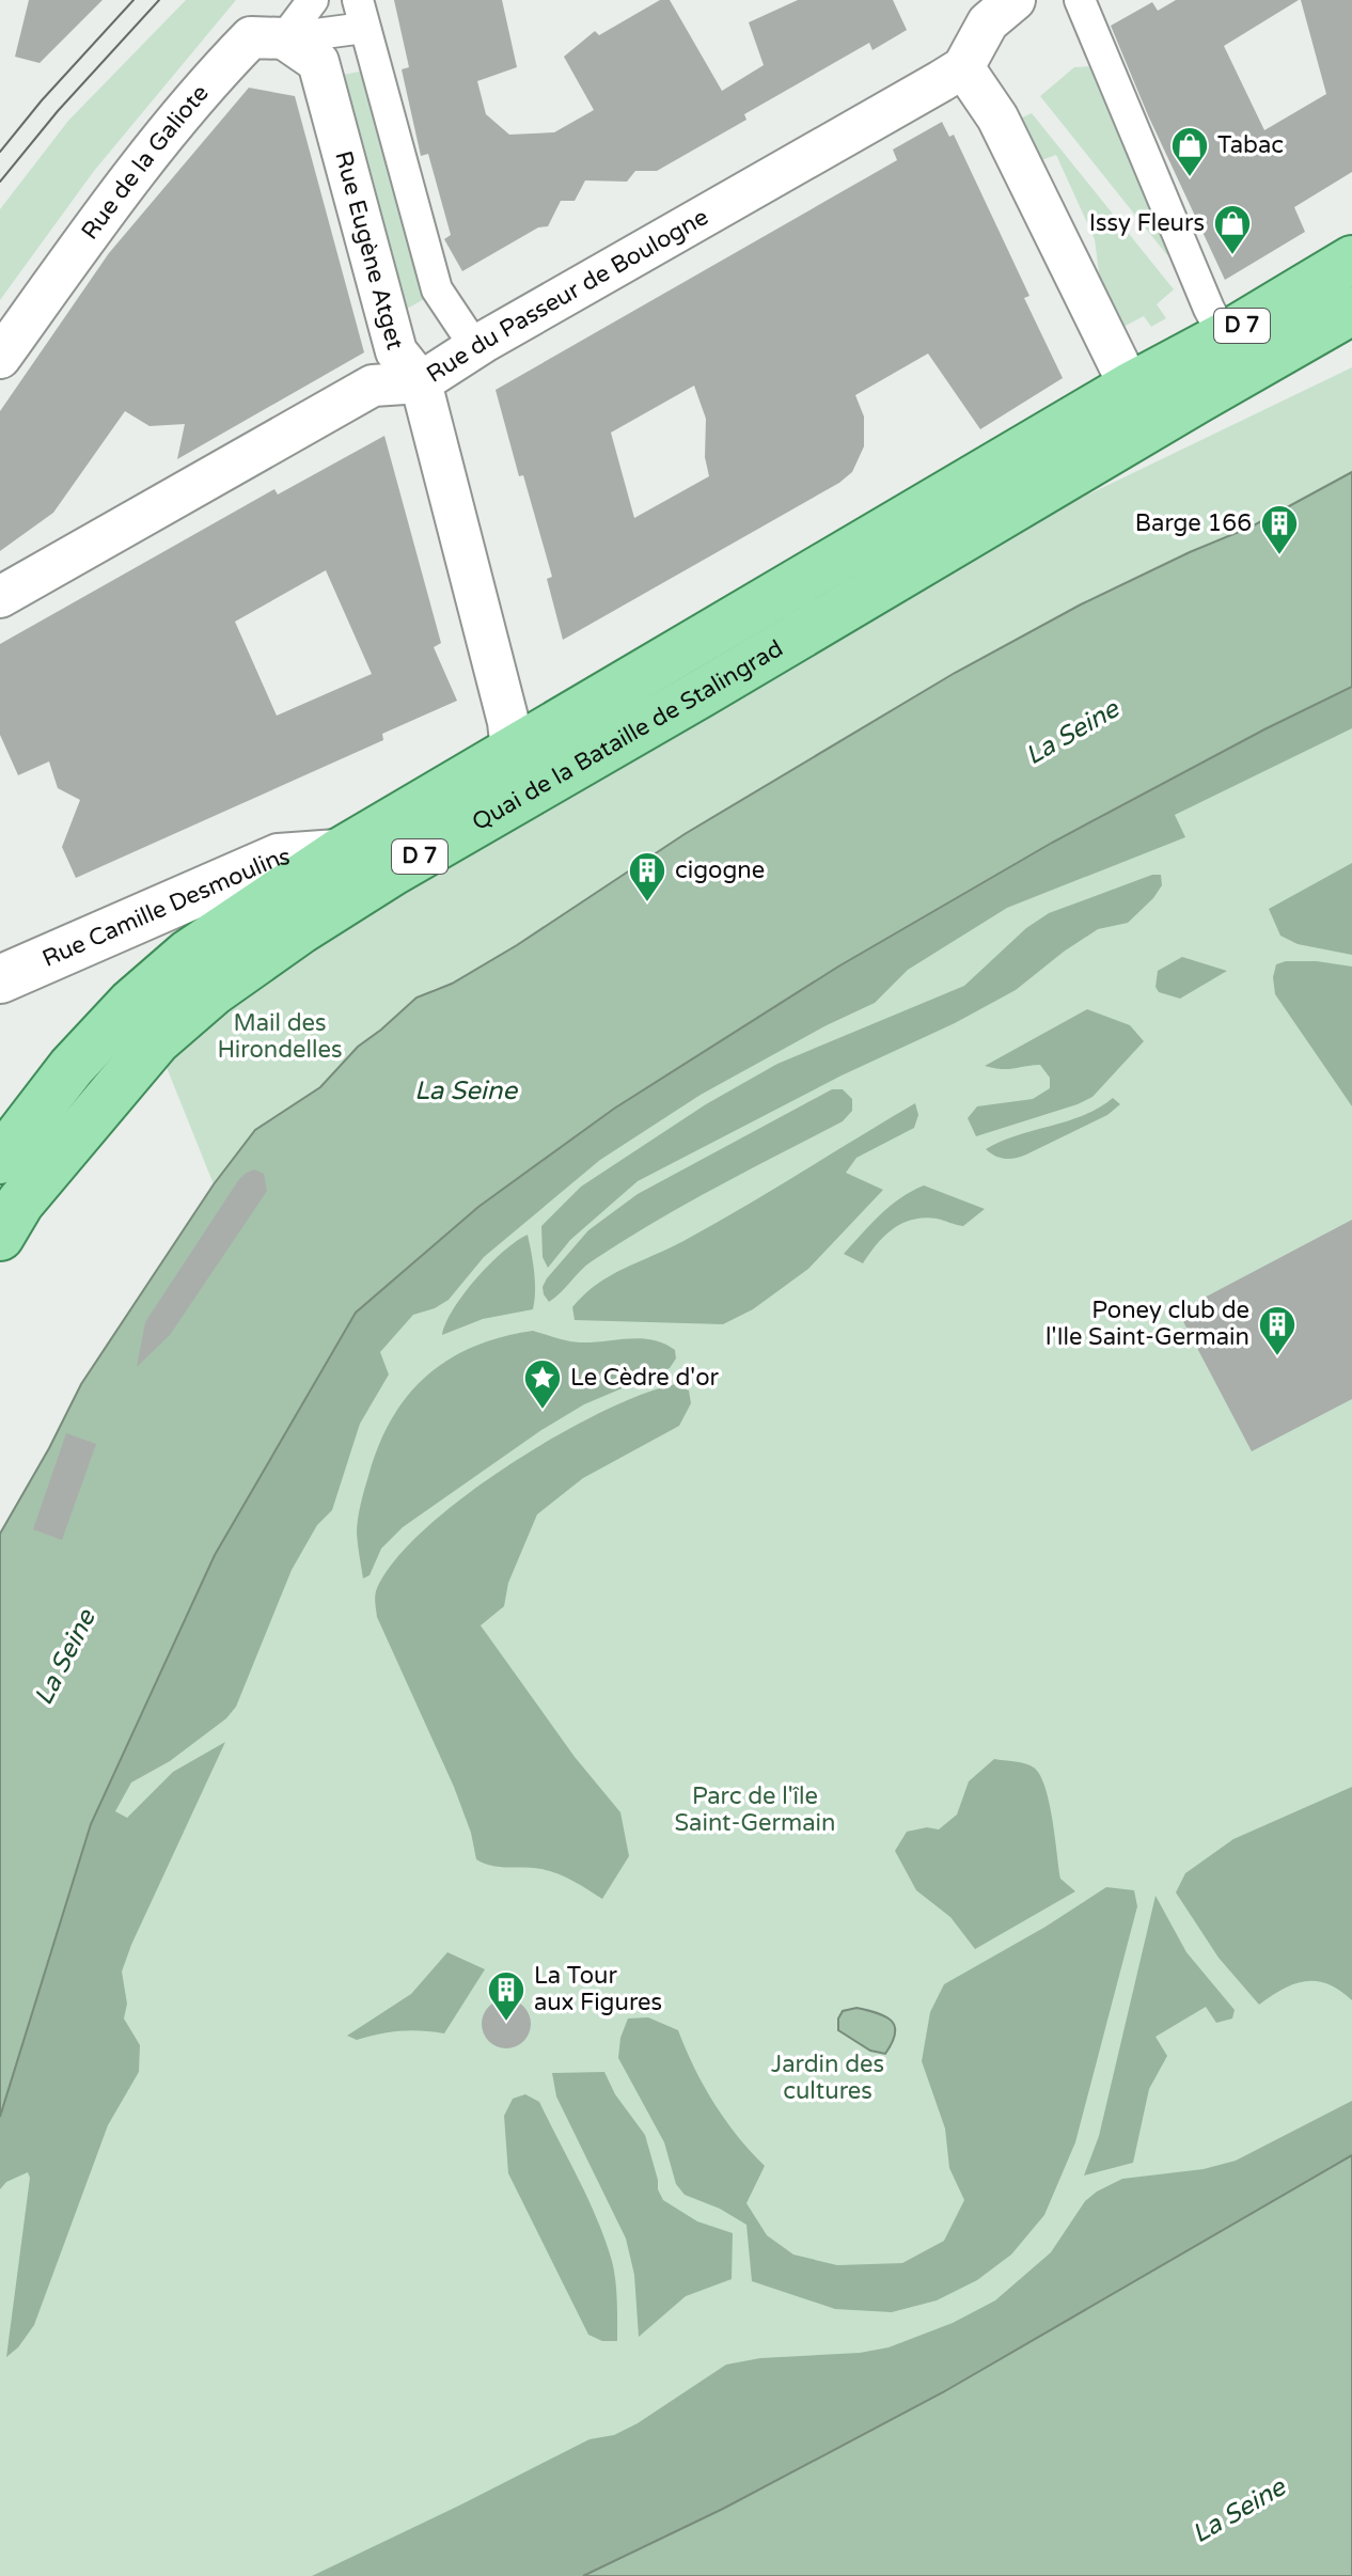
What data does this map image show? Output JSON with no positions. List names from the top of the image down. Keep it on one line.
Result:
{"streets":{"main road":["D 7","Quai de la Bataille de Stalingrad"],"street":["Rue de la Galiote","Rue Eugène Atget","Rue du Passeur de Boulogne","Rue Camille Desmoulins"]},"crossings":[["Rue de la Galiote","Rue Eugène Atget"],["Rue Eugène Atget","Rue du Passeur de Boulogne"],["Rue Eugène Atget","Quai de la Bataille de Stalingrad"],["Quai de la Bataille de Stalingrad","Rue Camille Desmoulins"]],"water":["La Seine"],"parks":["Mail des Hirondelles","Parc de l'île Saint-Germain","Jardin des cultures"],"places":{"shop":["Tabac","Issy Fleurs"],"building":["Barge 166","cigogne","Poney club de l'Ile Saint-Germain","La Tour aux Figures"],"place":["Le Cèdre d'or"]}}
